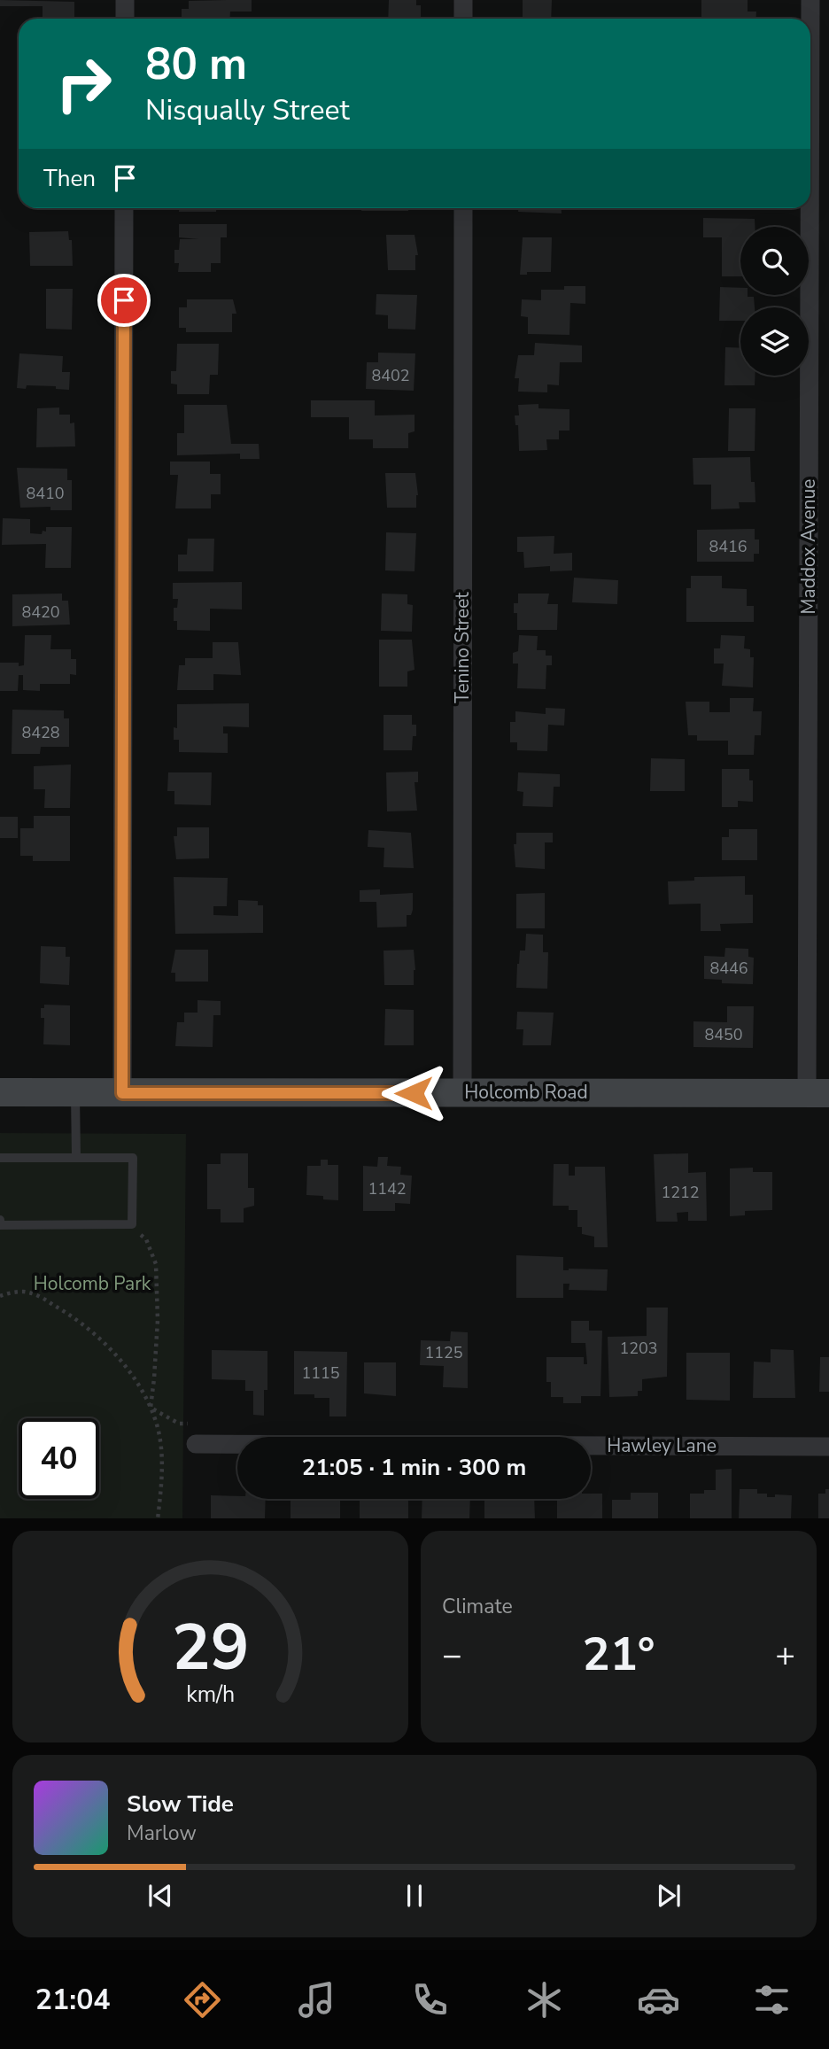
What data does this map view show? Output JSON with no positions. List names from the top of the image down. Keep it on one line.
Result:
{"streets":{"street":["Maddox Avenue","Tenino Street","Holcomb Road","Hawley Lane"]},"crossings":[["Maddox Avenue","Holcomb Road"],["Tenino Street","Holcomb Road"]],"parks":["Holcomb Park"],"house_numbers":["8402","8410","8416","8420","8428","8446","8450","1142","1212","1203","1125","1115"],"page":{"turn":["80 m","Nisqually Street"],"then":"Then","limit":"40","trip":"21:05 · 1 min · 300 m","tile":"Climate","heat":["−","21°","+"],"song":["Slow Tide","Marlow"],"tabs":"21:04","gauge":["29","km/h"]}}
